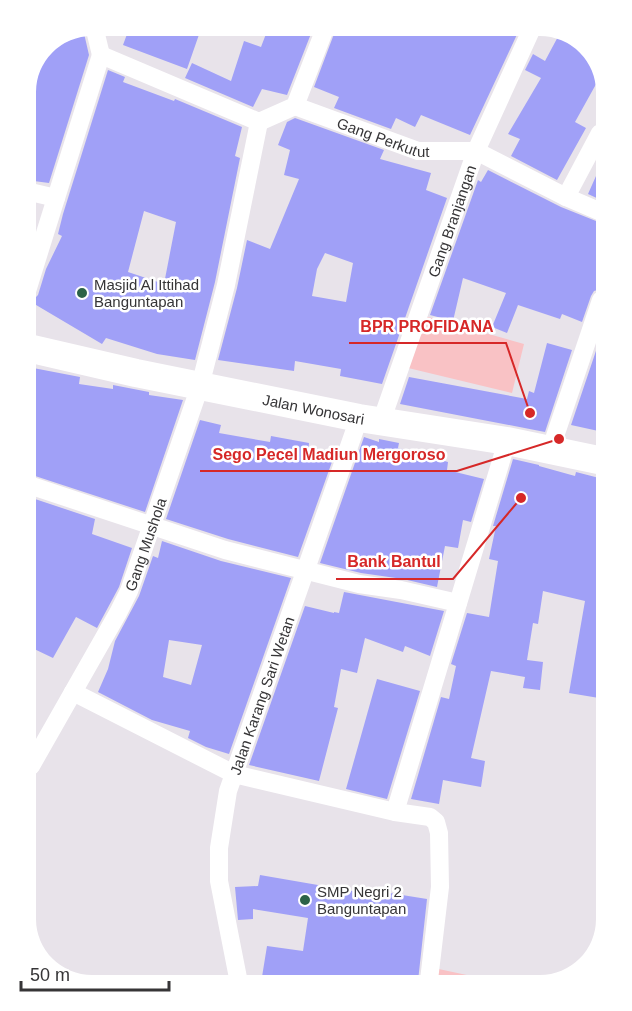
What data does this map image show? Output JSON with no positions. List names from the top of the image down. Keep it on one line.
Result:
{"streets":{"main road":["Jalan Wonosari"],"street":["Gang Perkutut","Gang Branjangan","Gang Mushola","Jalan Karang Sari Wetan"]},"crossings":[["Gang Perkutut","Gang Branjangan"],["Gang Branjangan","Jalan Wonosari"],["Gang Branjangan","Jalan Karang Sari Wetan"],["Jalan Wonosari","Gang Mushola"],["Jalan Wonosari","Jalan Karang Sari Wetan"]],"places":["Masjid Al Ittihad Banguntapan","BPR PROFIDANA","Sego Pecel Madiun Mergoroso","Bank Bantul","SMP Negri 2 Banguntapan"],"scale_bar":"50 m"}
